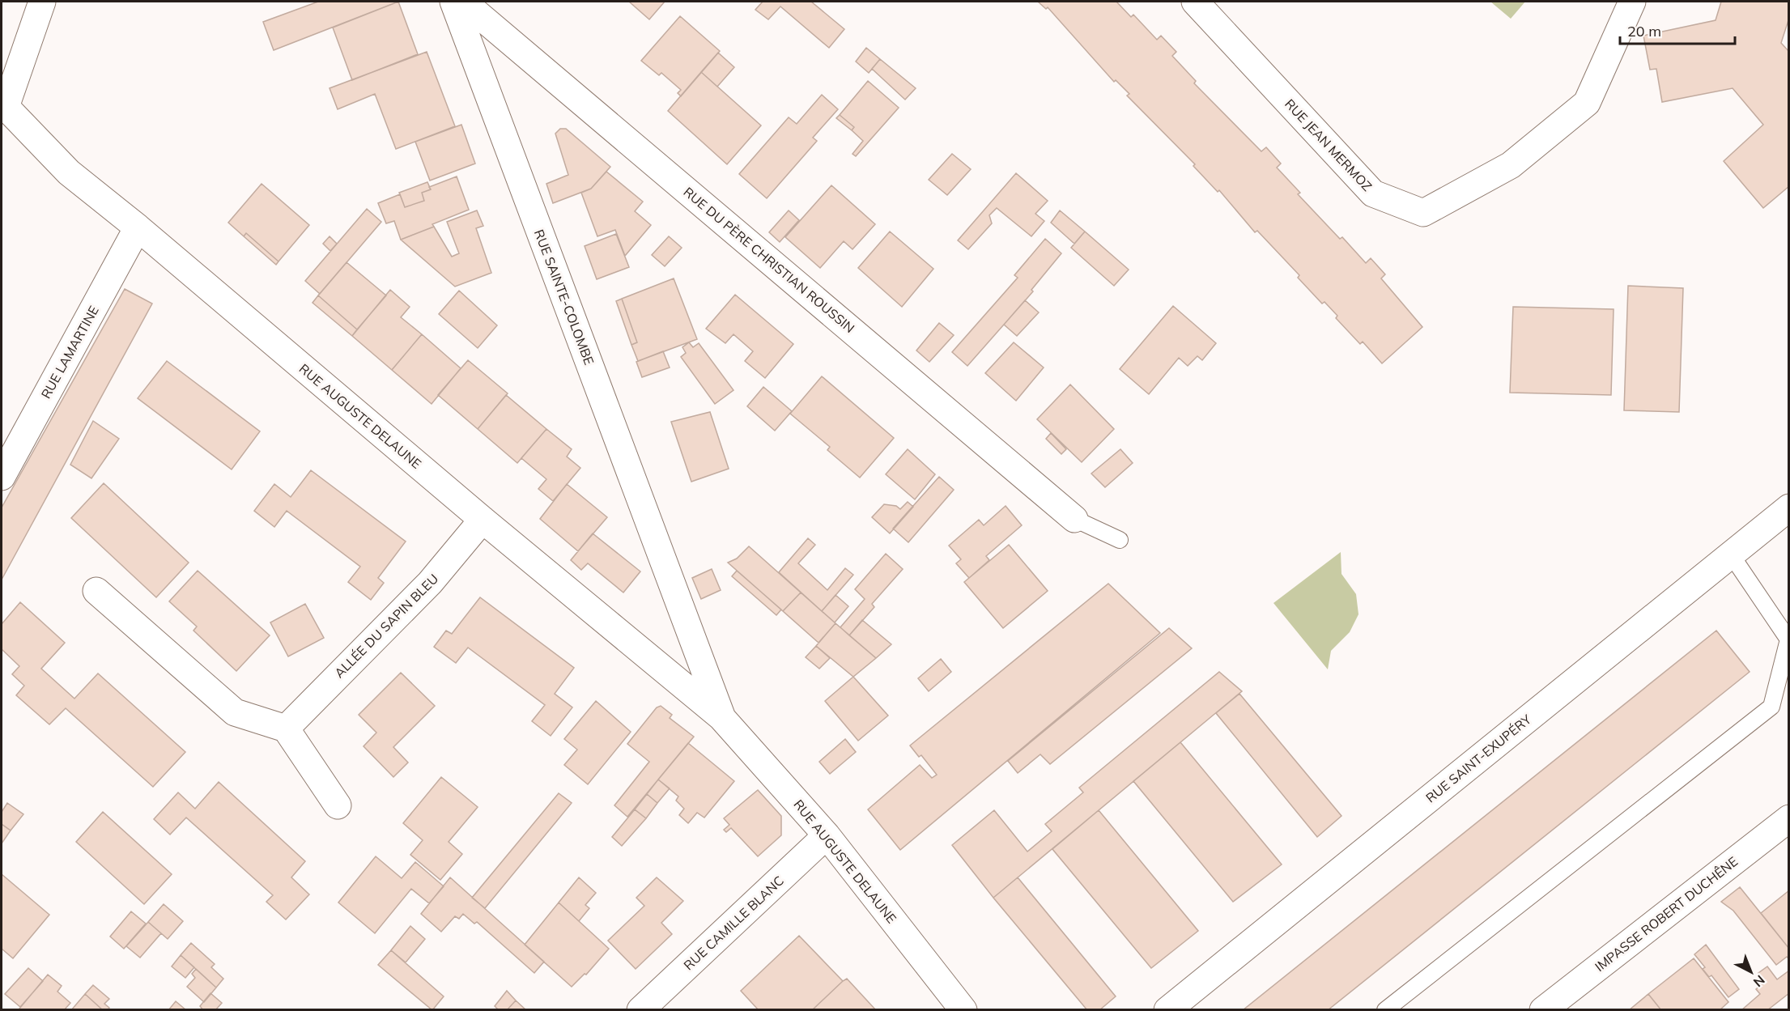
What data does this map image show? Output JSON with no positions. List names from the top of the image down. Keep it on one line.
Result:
{"streets":{"street":["RUE JEAN MERMOZ","RUE DU PÈRE CHRISTIAN ROUSSIN","RUE SAINTE-COLOMBE","RUE LAMARTINE","RUE AUGUSTE DELAUNE","ALLÉE DU SAPIN BLEU","RUE SAINT-EXUPÉRY","IMPASSE ROBERT DUCHÊNE","RUE CAMILLE BLANC"]},"crossings":[["RUE SAINTE-COLOMBE","RUE AUGUSTE DELAUNE"],["RUE LAMARTINE","RUE AUGUSTE DELAUNE"],["RUE AUGUSTE DELAUNE","ALLÉE DU SAPIN BLEU"],["RUE AUGUSTE DELAUNE","RUE CAMILLE BLANC"]],"scale_bar":"20 m","north":"bottom right"}
